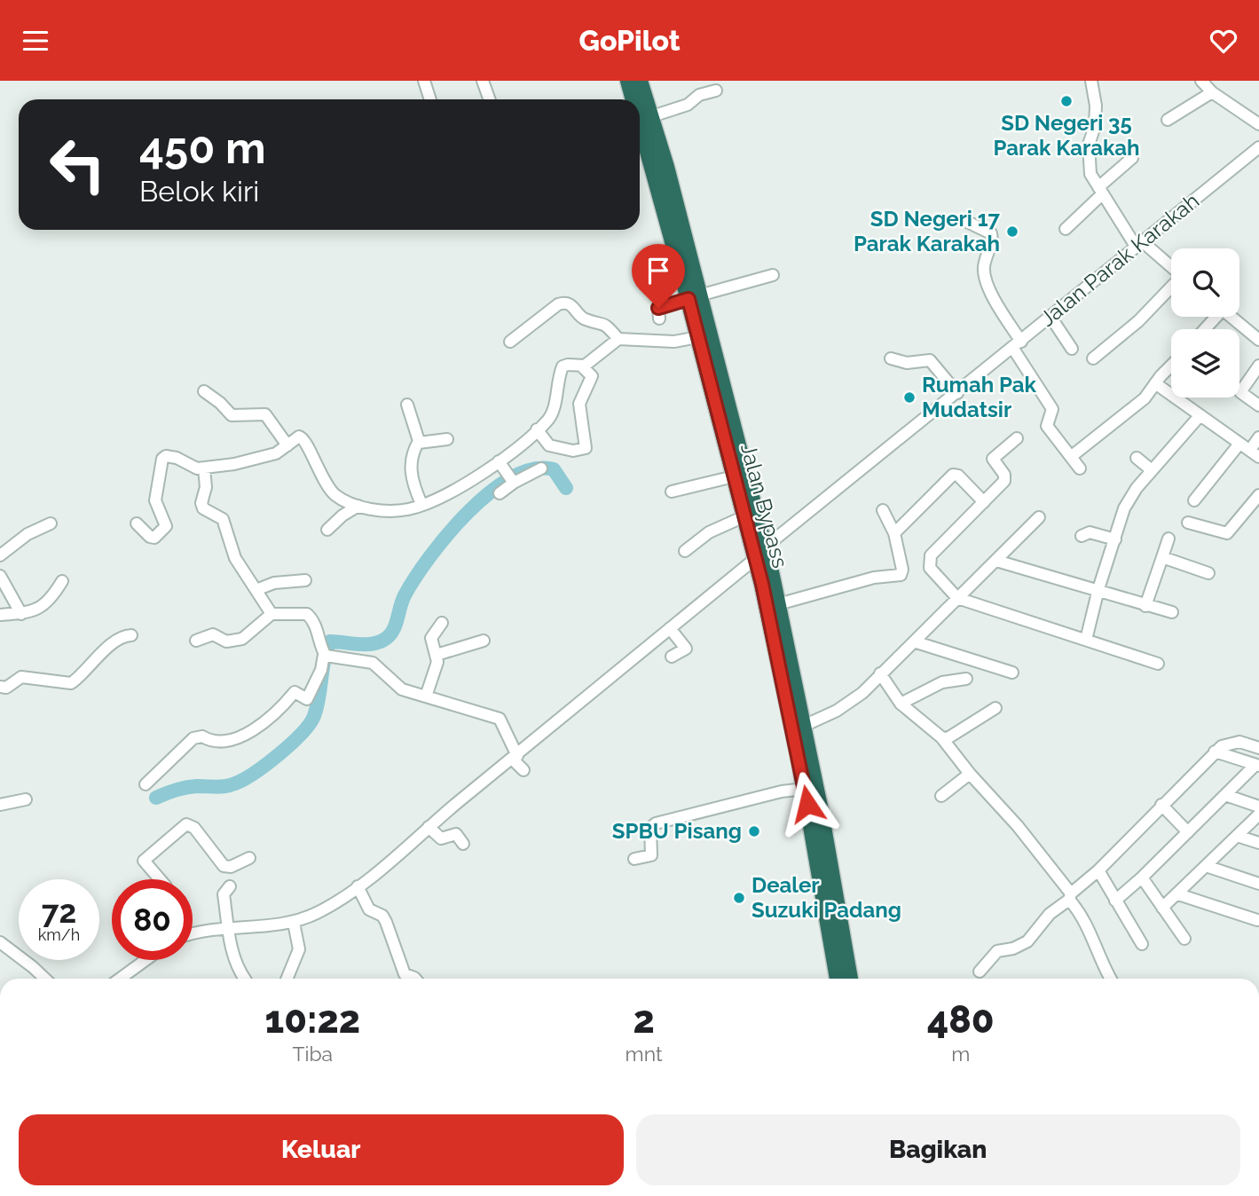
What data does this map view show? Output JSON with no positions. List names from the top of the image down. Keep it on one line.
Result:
{"streets":{"highway":["Jalan Bypass"],"street":["Jalan Parak Karakah"]},"crossings":[["Jalan Parak Karakah","Jalan Bypass"]],"places":["SD Negeri 35 Parak Karakah","SD Negeri 17 Parak Karakah","Rumah Pak Mudatsir","SPBU Pisang","Dealer Suzuki Padang"],"page":{"header":"GoPilot","turn":["450 m","Belok kiri"],"speed":"72 km/h","limit":"80","eta":["10:22","Tiba","2","mnt","480","m"],"buttons":["Keluar","Bagikan"]}}
